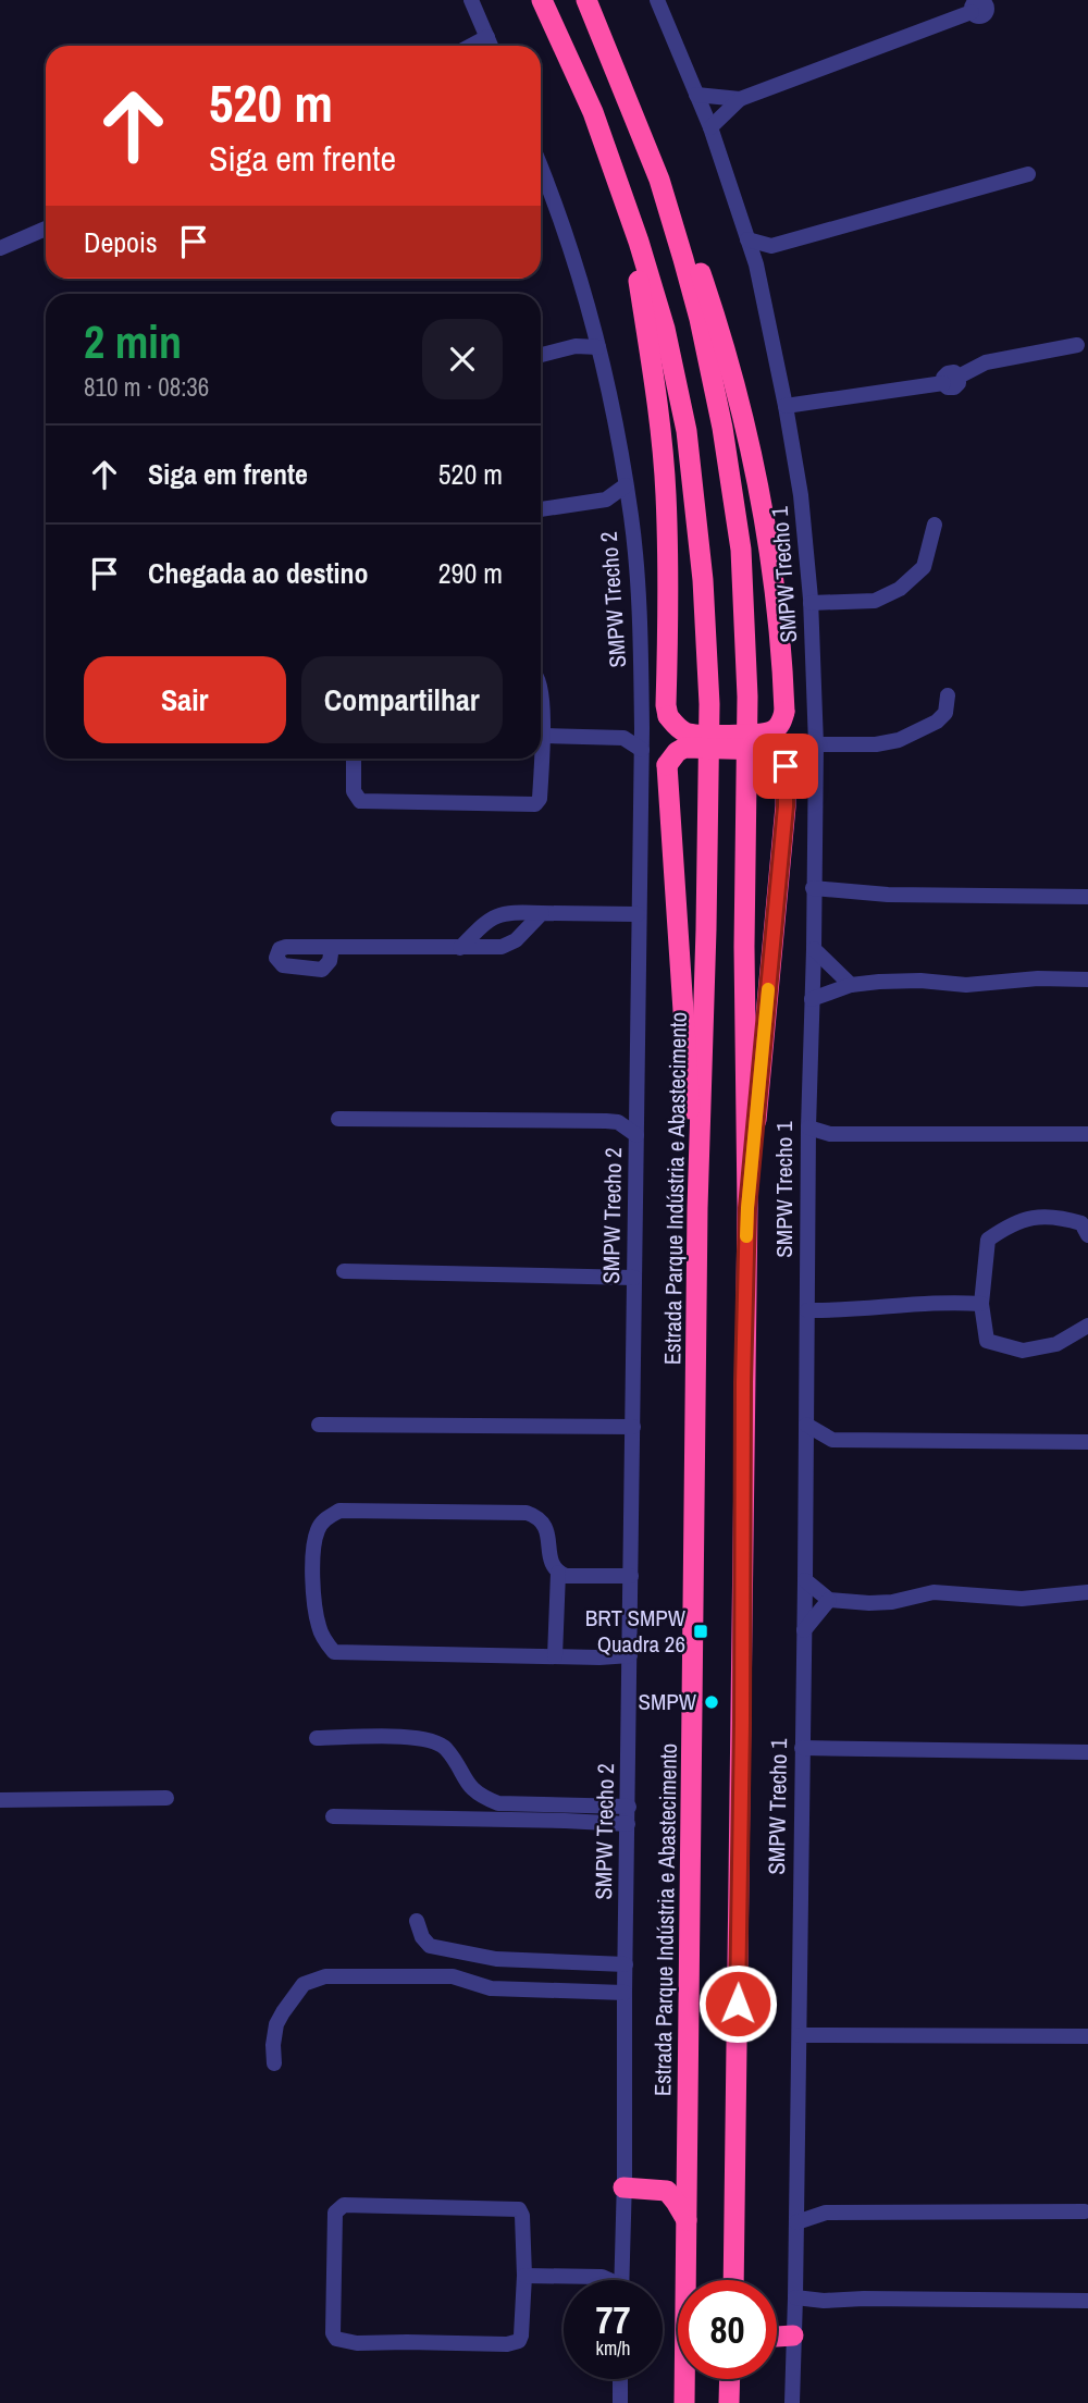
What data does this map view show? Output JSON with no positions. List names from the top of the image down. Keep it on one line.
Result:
{"streets":{"highway":["Estrada Parque Indústria e Abastecimento"],"street":["SMPW Trecho 1","SMPW Trecho 2"]},"places":{"transit":["BRT SMPW Quadra 26"],"other":["SMPW"]},"page":{"turn":["520 m","Siga em frente"],"then":"Depois","heading":["2 min","810 m · 08:36"],"list":[{"name":"Siga em frente","value":"520 m"},{"name":"Chegada ao destino","value":"290 m"}],"buttons":["Sair","Compartilhar"],"speed":"77 km/h","limit":"80"}}
